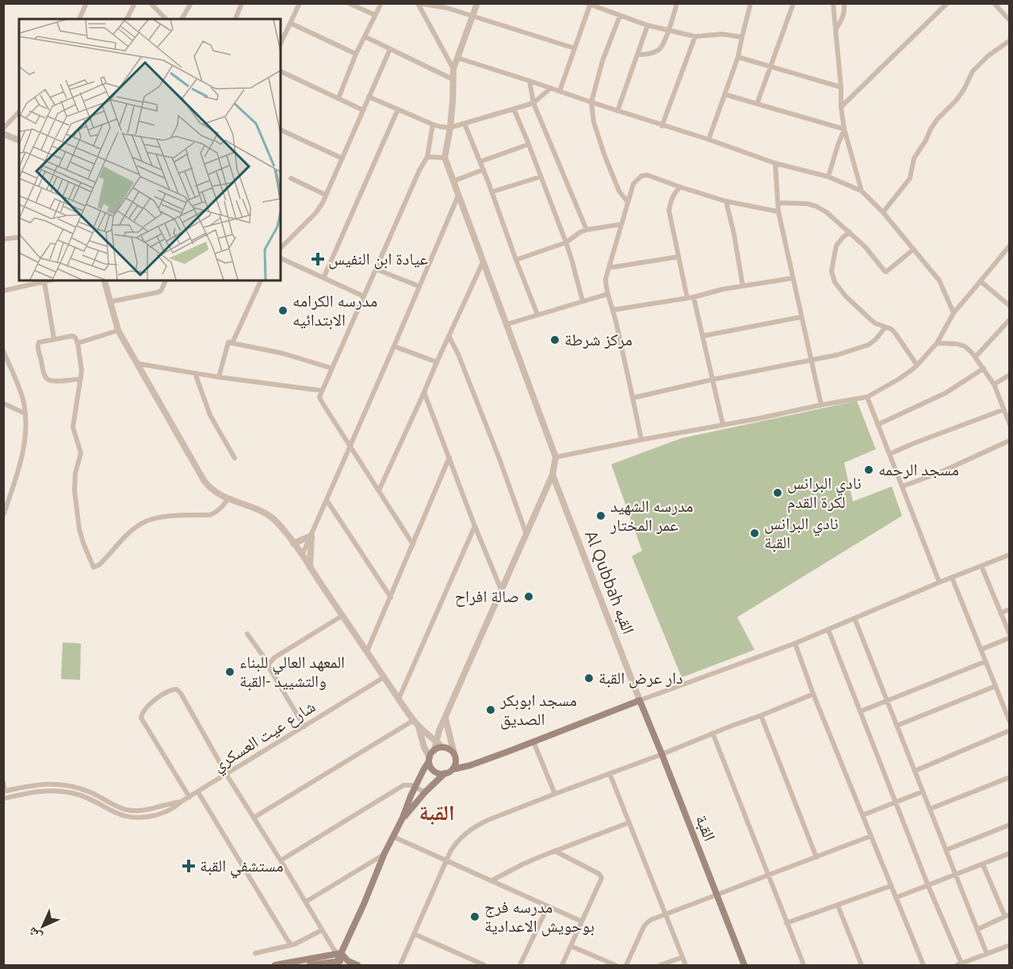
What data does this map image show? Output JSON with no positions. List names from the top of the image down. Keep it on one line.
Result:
{"streets":{"main road":["القبة"],"street":["Al Qubbah القبه","شارع عيت العسكري"]},"crossings":[["Al Qubbah القبه","القبة"]],"districts":["القبة"],"places":{"health":["عيادة ابن النفيس","مستشفي القبة"],"other":["مدرسه الكرامه الابتدائيه","مركز شرطة","مسجد الرحمه","نادي البرانس لكرة القدم","مدرسه الشهيد عمر المختار","نادي البرانس القبة","صالة افراح","المعهد العالي للبناء والتشييد -القبة","دار عرض القبة","مسجد ابوبكر الصديق","مدرسه فرج بوحويش الاعدادية"]},"north":"bottom left"}
